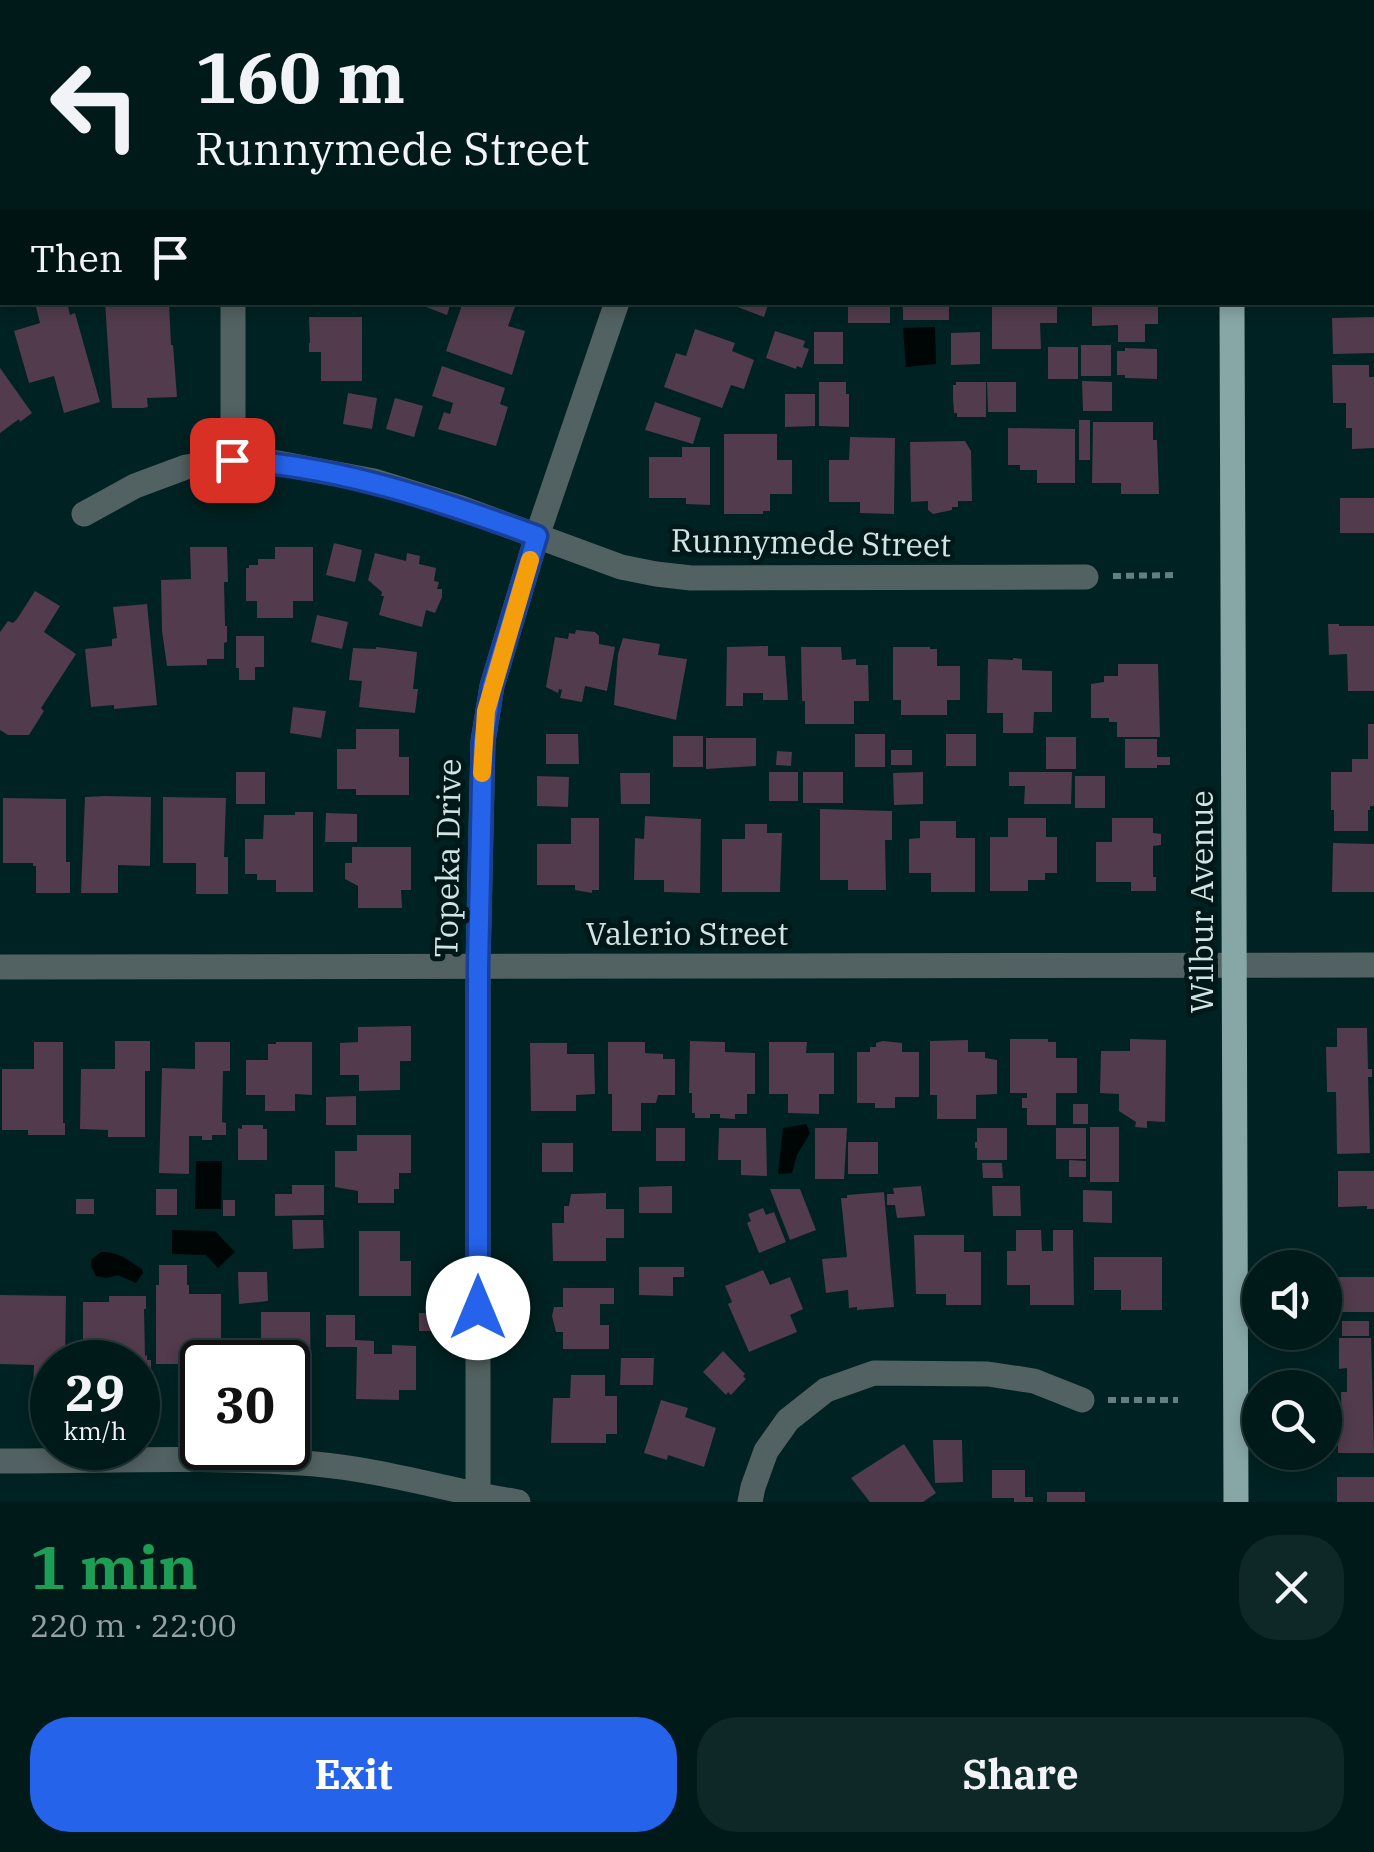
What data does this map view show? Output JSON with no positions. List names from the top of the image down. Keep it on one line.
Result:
{"streets":{"main road":["Wilbur Avenue"],"street":["Runnymede Street","Topeka Drive","Valerio Street"]},"crossings":[["Runnymede Street","Topeka Drive"],["Topeka Drive","Valerio Street"],["Wilbur Avenue","Valerio Street"]],"page":{"turn":["160 m","Runnymede Street"],"then":"Then","speed":"29 km/h","limit":"30","heading":["1 min","220 m · 22:00"],"buttons":["Exit","Share"]}}
